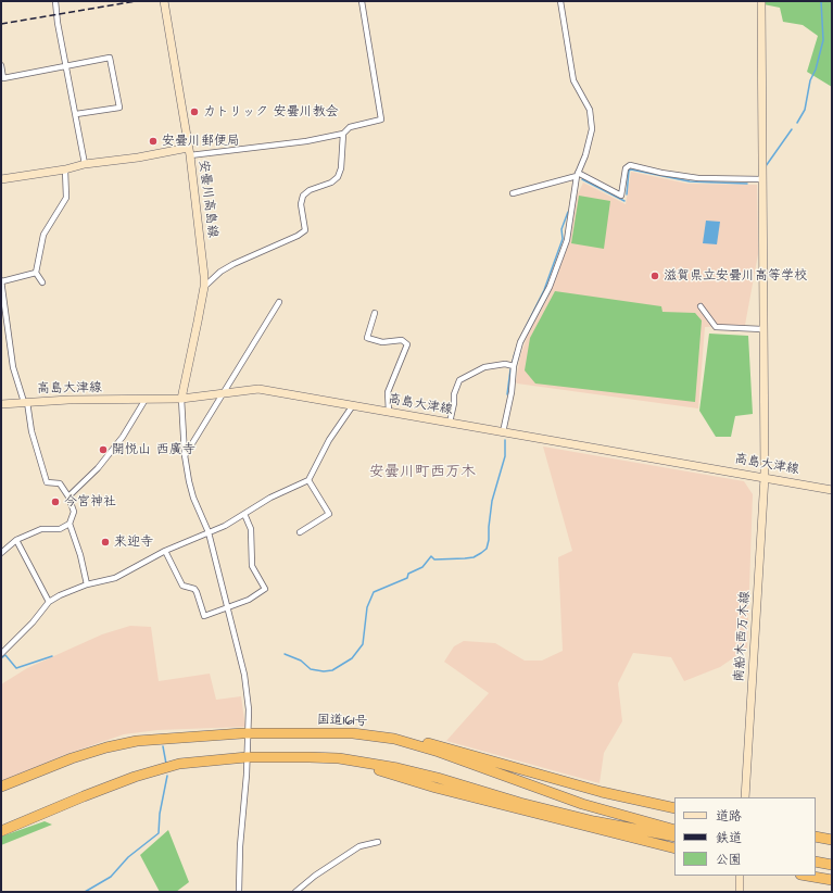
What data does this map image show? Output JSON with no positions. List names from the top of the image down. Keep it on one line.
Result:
{"streets":{"highway":["国道161号"],"main road":["安曇川高島線","高島大津線","南船木西万木線"]},"crossings":[["安曇川高島線","高島大津線"],["高島大津線","南船木西万木線"]],"districts":["安曇川町西万木"],"places":["カトリック 安曇川教会","安曇川郵便局","滋賀県立安曇川高等学校","開悦山 西廣寺","今宮神社","来迎寺"],"legend":["道路","鉄道","公園"]}
